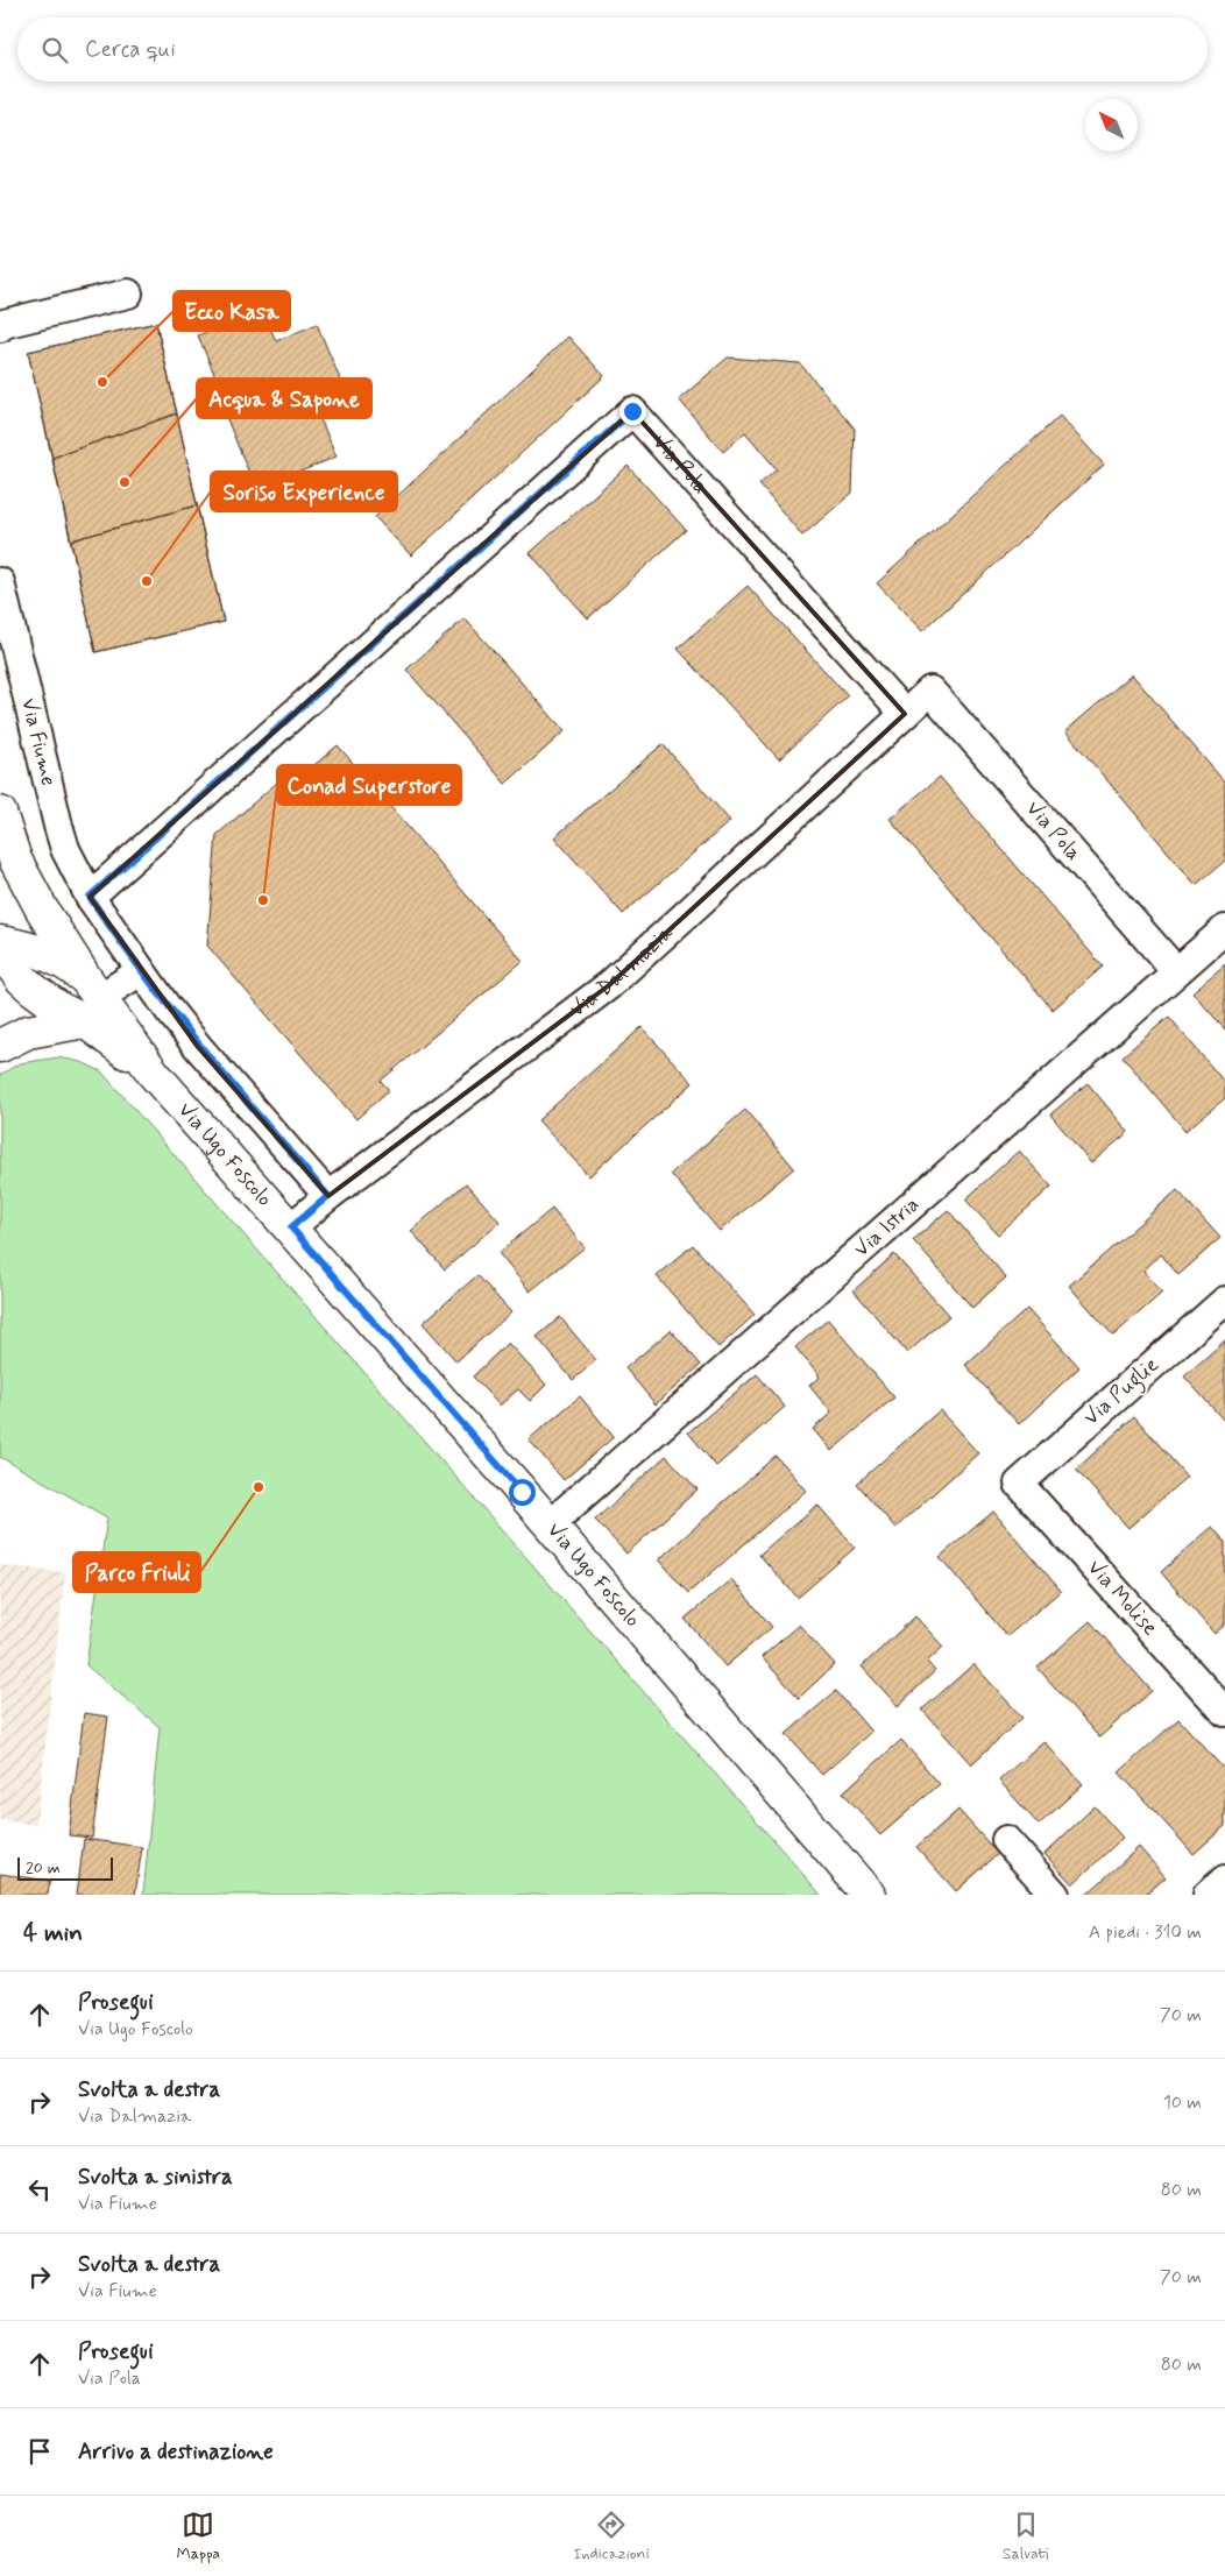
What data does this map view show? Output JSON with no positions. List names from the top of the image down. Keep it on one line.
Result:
{"streets":{"street":["Via Pola","Via Fiume","Via Dalmazia","Via Ugo Foscolo","Via Istria","Via Puglie","Via Molise"]},"crossings":[["Via Pola","Via Fiume"],["Via Pola","Via Dalmazia"],["Via Pola","Via Istria"],["Via Fiume","Via Dalmazia"],["Via Dalmazia","Via Ugo Foscolo"],["Via Ugo Foscolo","Via Istria"],["Via Puglie","Via Molise"]],"places":["Ecco Kasa","Acqua & Sapone","Soriso Experience","Conad Superstore","Parco Friuli"],"scale_bar":"20 m","north":"top left","page":{"search":"Cerca qui","scale":"20 m","heading":["4 min","A piedi · 310 m"],"list":[["Prosegui","Via Ugo Foscolo","70 m"],["Svolta a destra","Via Dalmazia","10 m"],["Svolta a sinistra","Via Fiume","80 m"],["Svolta a destra","Via Fiume","70 m"],["Prosegui","Via Pola","80 m"],"Arrivo a destinazione"],"nav":["Mappa","Indicazioni","Salvati"]}}
